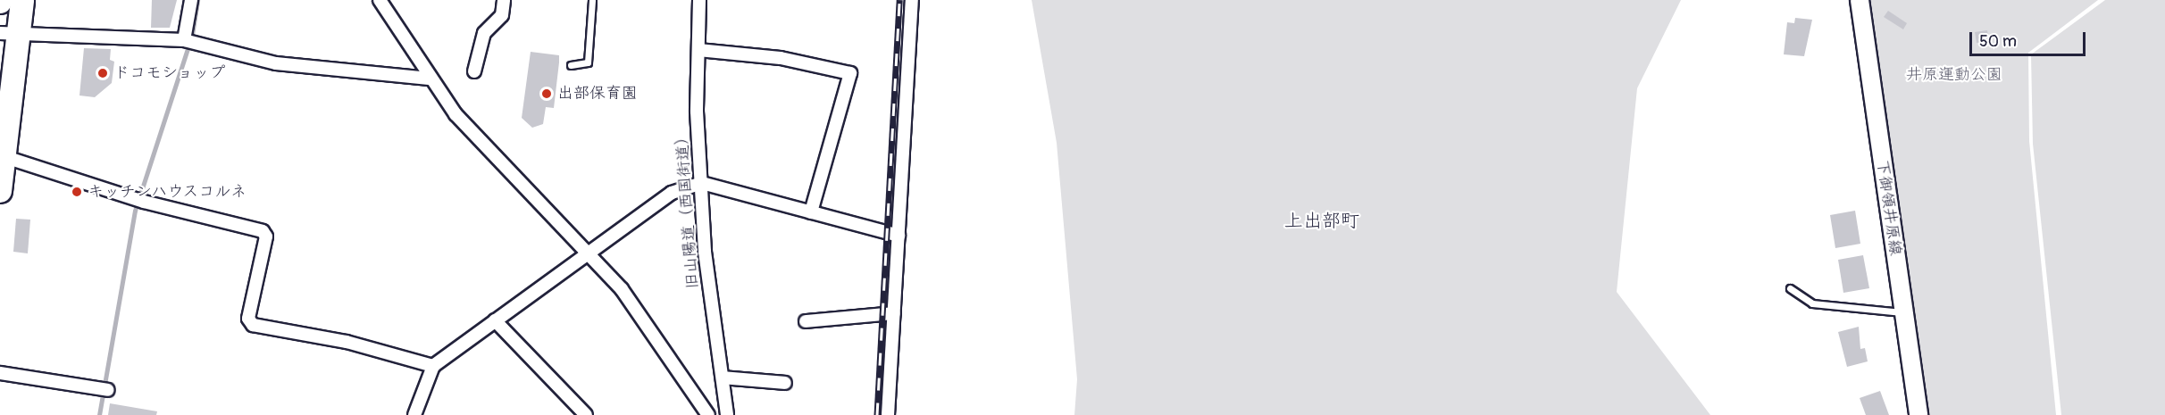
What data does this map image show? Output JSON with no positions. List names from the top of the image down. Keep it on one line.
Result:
{"streets":{"main road":["下御領井原線"],"street":["旧山陽道（西国街道）"]},"districts":["上出部町"],"parks":["井原運動公園"],"places":["ドコモショップ","出部保育園","キッチンハウスコルネ"],"scale_bar":"50 m"}
